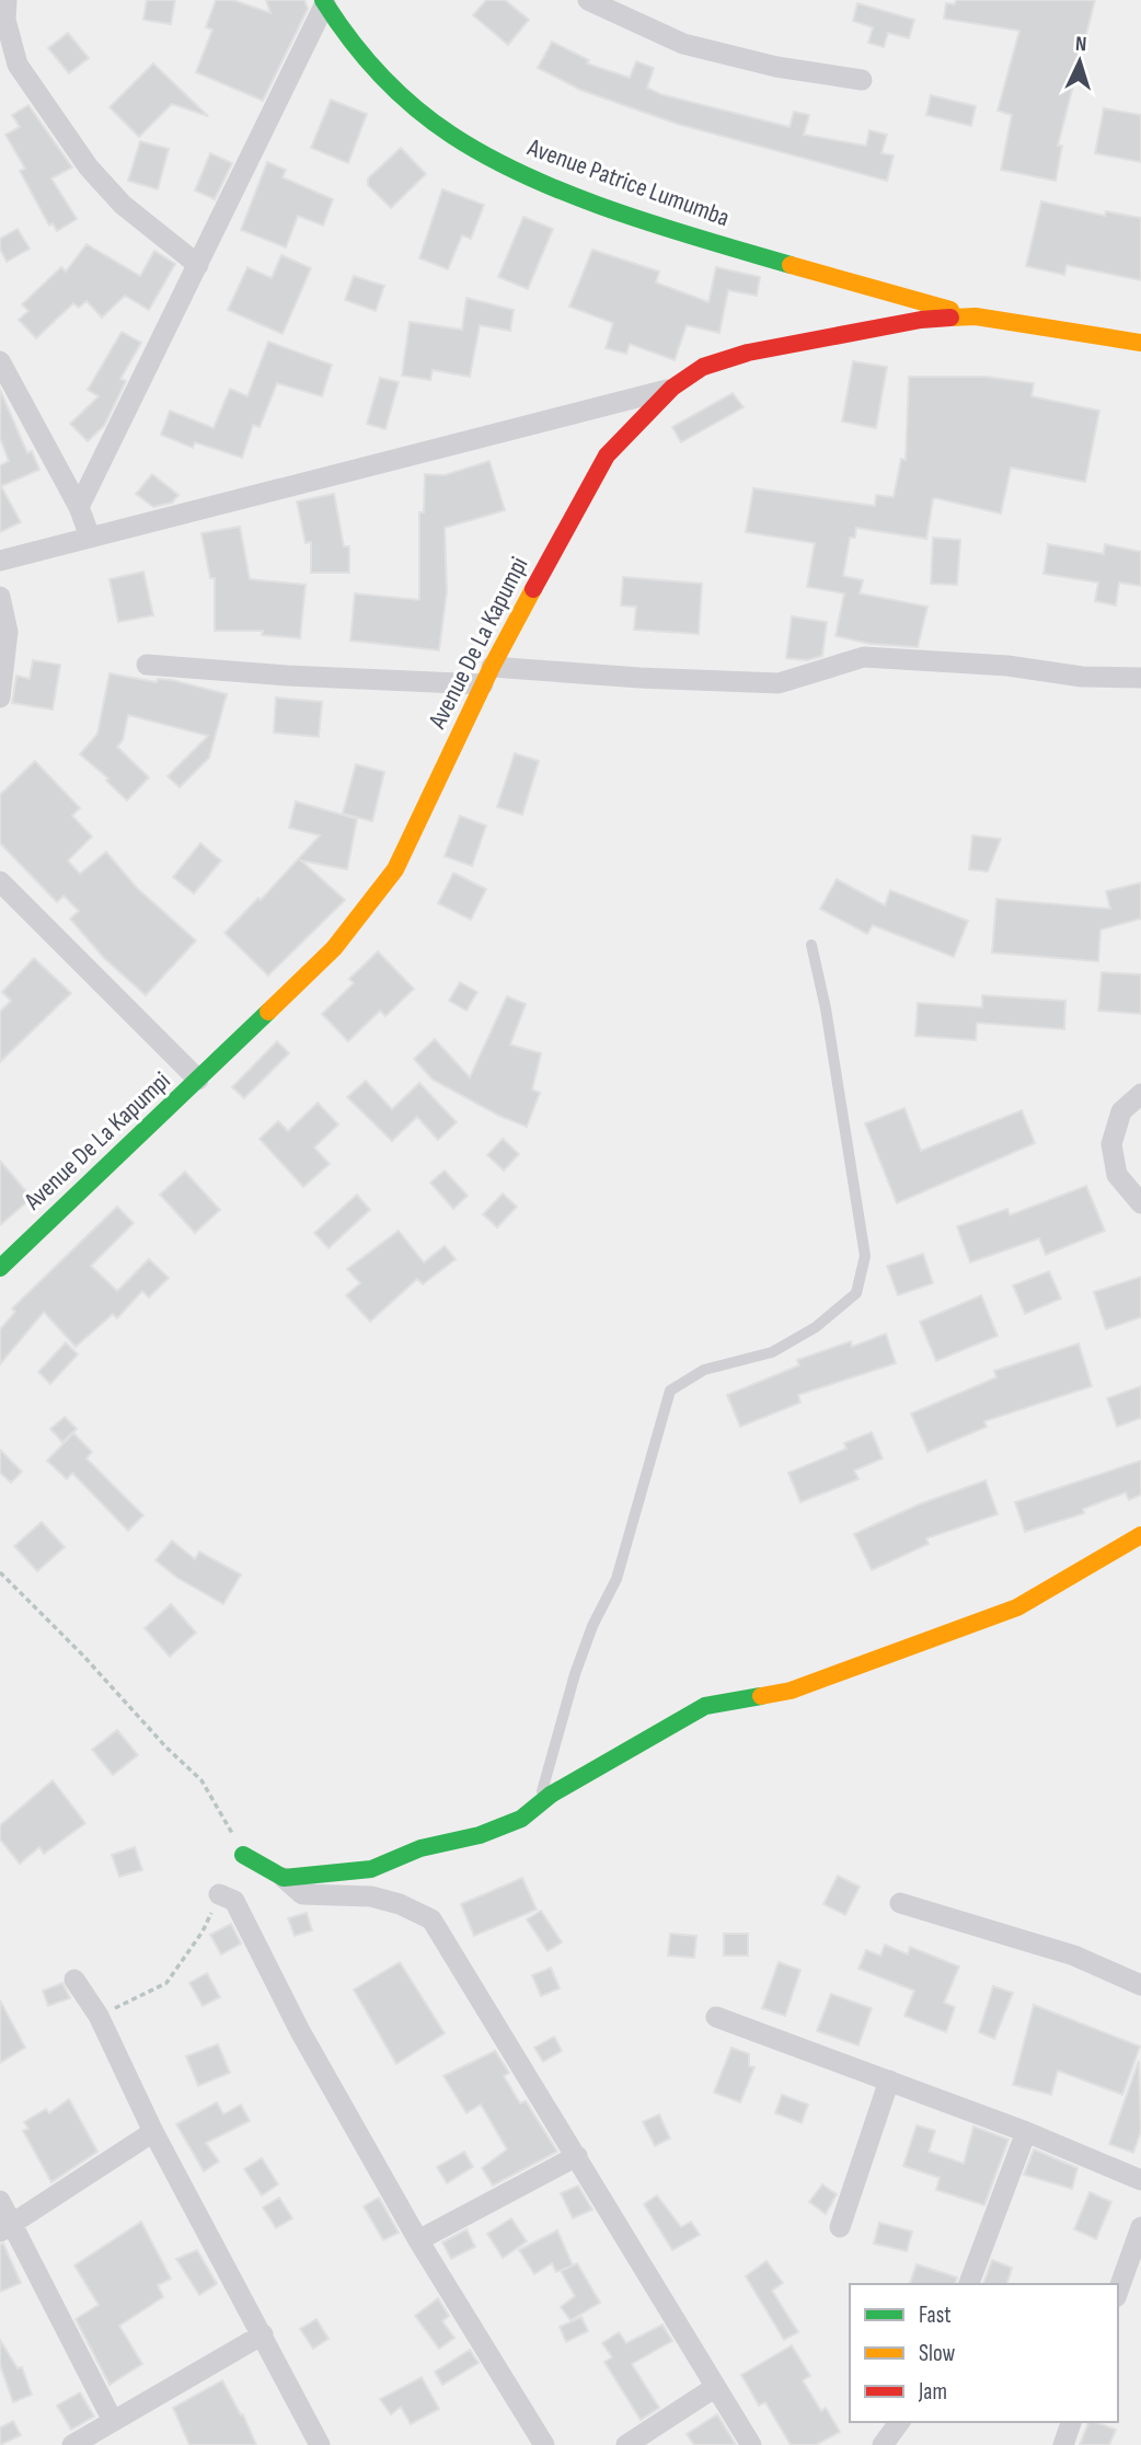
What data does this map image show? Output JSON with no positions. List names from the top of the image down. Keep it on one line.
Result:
{"streets":{"street":["Avenue Patrice Lumumba","Avenue De La Kapumpi"]},"crossings":[["Avenue Patrice Lumumba","Avenue De La Kapumpi"]],"legend":["Fast","Slow","Jam"],"north":"top"}
